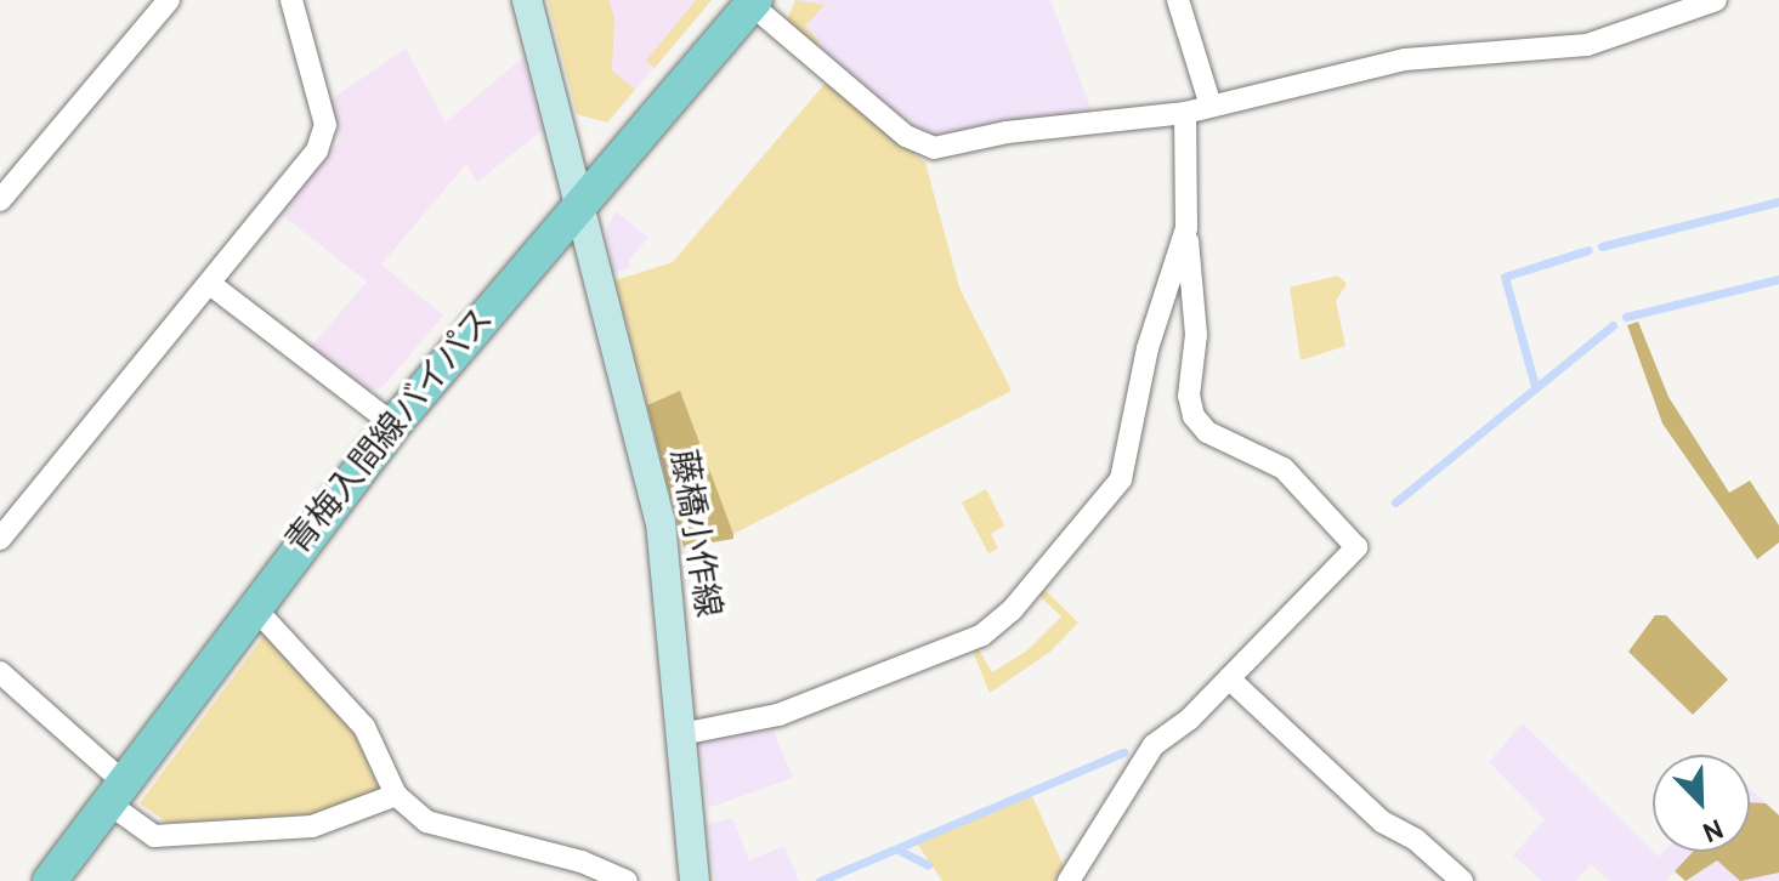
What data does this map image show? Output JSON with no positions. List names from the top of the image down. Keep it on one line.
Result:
{"streets":{"main road":["青梅入間線バイパス","藤橋小作線"]},"crossings":[["青梅入間線バイパス","藤橋小作線"]],"north":"bottom right"}
